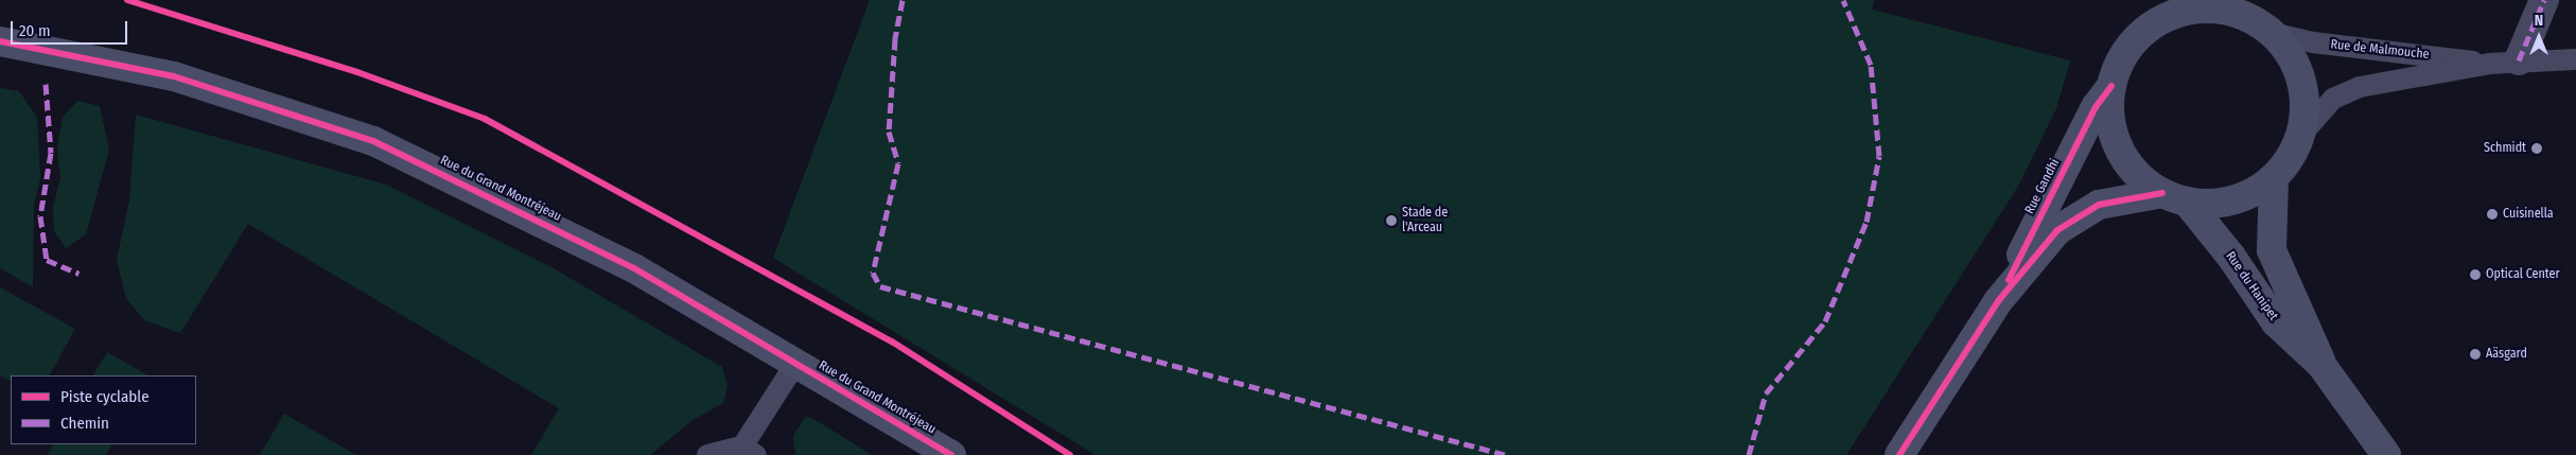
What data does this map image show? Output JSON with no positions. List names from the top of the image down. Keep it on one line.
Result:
{"streets":{"street":["Rue Gandhi","Rue du Grand Montréjeau","Rue du Hanipet"],"lane":["Rue de Malmouche"]},"crossings":[["Rue Gandhi","Rue du Hanipet"]],"places":["Schmidt","Cuisinella","Stade de l'Arceau","Optical Center","Aäsgard"],"legend":["Piste cyclable","Chemin"],"scale_bar":"20 m","north":"top"}
